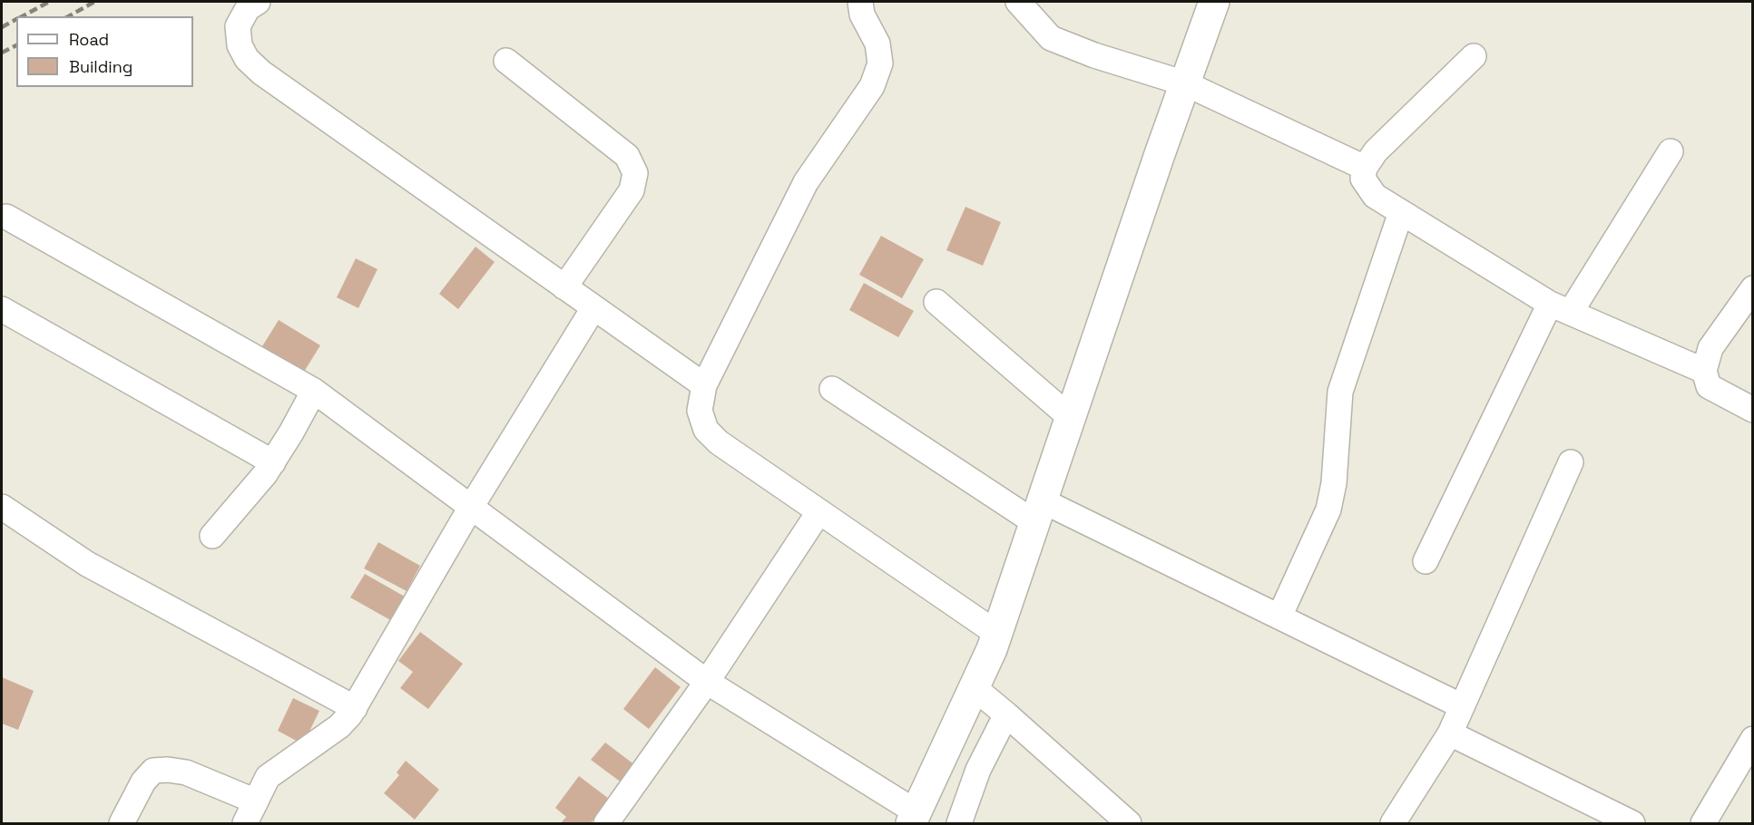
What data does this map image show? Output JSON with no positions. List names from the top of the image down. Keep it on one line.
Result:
{"legend":["Road","Building"]}
